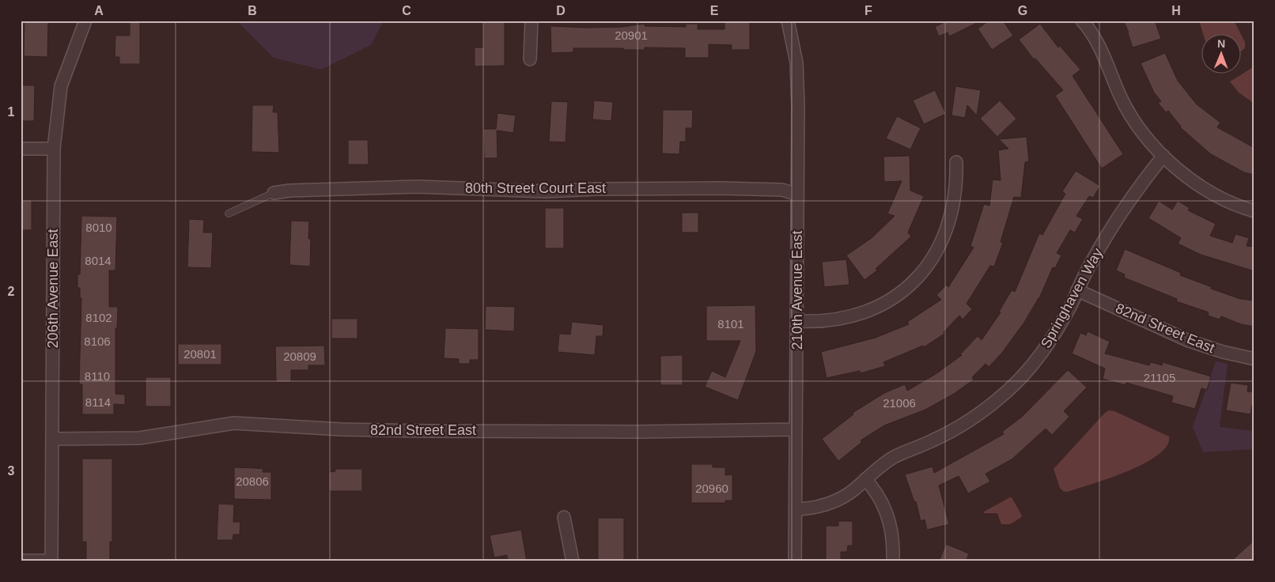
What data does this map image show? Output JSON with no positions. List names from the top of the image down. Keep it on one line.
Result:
{"streets":{"street":["80th Street Court East","206th Avenue East","210th Avenue East","Springhaven Way","82nd Street East"]},"crossings":[["80th Street Court East","210th Avenue East"],["206th Avenue East","82nd Street East"],["210th Avenue East","Springhaven Way"],["210th Avenue East","82nd Street East"],["Springhaven Way","82nd Street East"]],"house_numbers":["20901","8010","8014","8102","8101","8106","20801","20809","8110","21105","8114","21006","20806","20960"],"north":"top","grid":{"columns":["A","B","C","D","E","F","G","H"],"rows":["1","2","3"]}}
